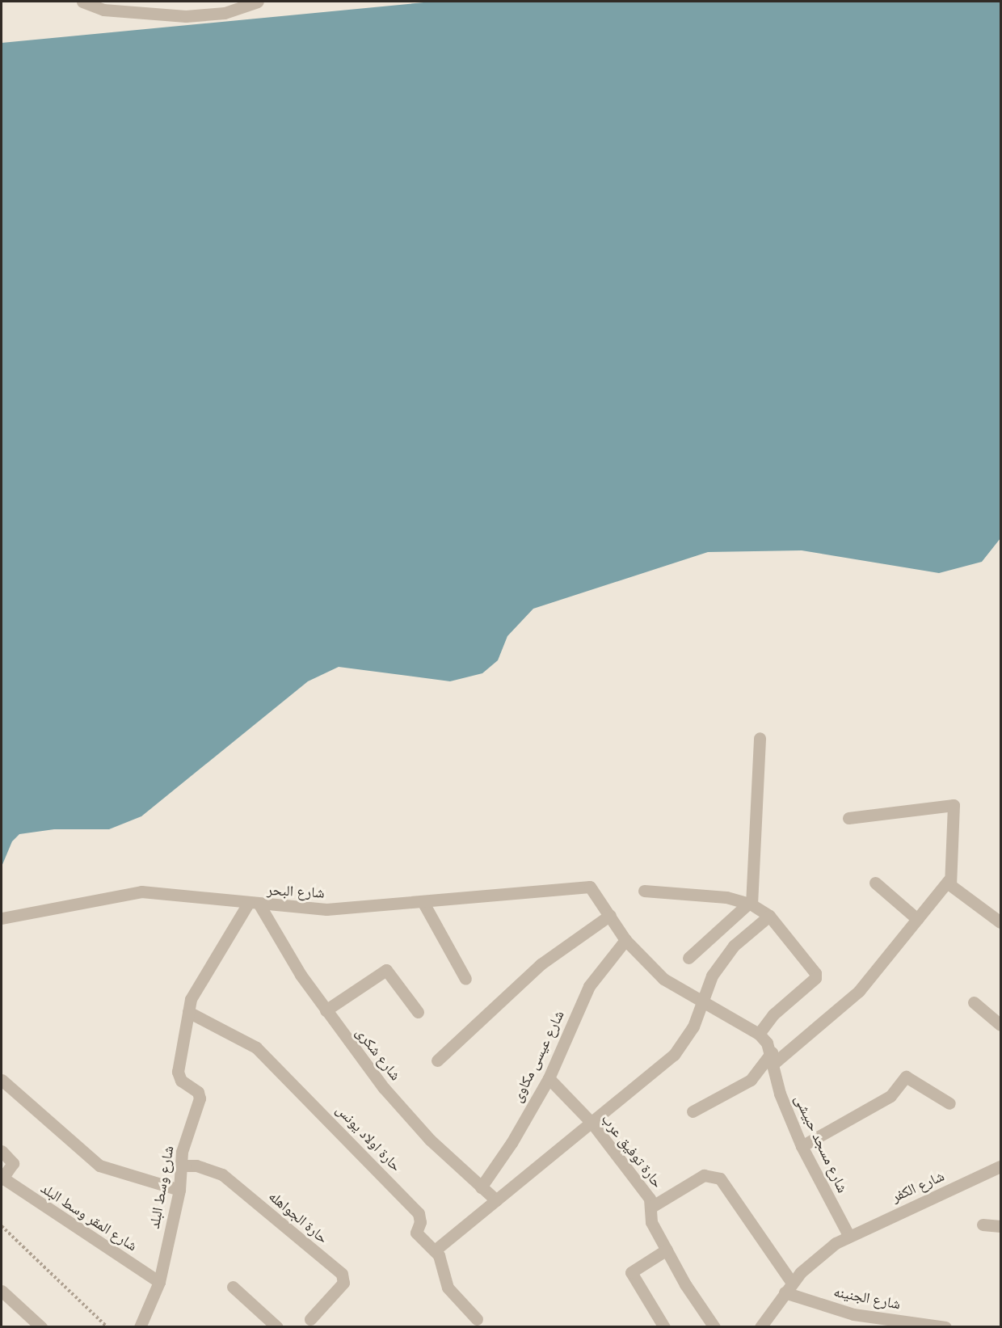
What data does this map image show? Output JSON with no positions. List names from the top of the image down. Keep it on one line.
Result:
{"streets":{"street":["شارع البحر","شارع شكرى","شارع عيسى مكاوى","حارة اولاد يونس","شارع مسجد حبيشى","حارة توفيق عرب","شارع الكفر","شارع وسط البلد","شارع المقر وسط البلد","حارة الجواهله","شارع الجنينه"]},"crossings":[["شارع البحر","شارع شكرى"],["شارع البحر","شارع مسجد حبيشى"],["شارع البحر","شارع وسط البلد"],["شارع شكرى","شارع عيسى مكاوى"],["شارع شكرى","شارع وسط البلد"],["شارع عيسى مكاوى","شارع مسجد حبيشى"],["شارع عيسى مكاوى","حارة توفيق عرب"],["حارة اولاد يونس","شارع وسط البلد"],["شارع مسجد حبيشى","شارع الكفر"],["شارع الكفر","شارع الجنينه"],["شارع وسط البلد","شارع المقر وسط البلد"],["شارع وسط البلد","حارة الجواهله"]]}
